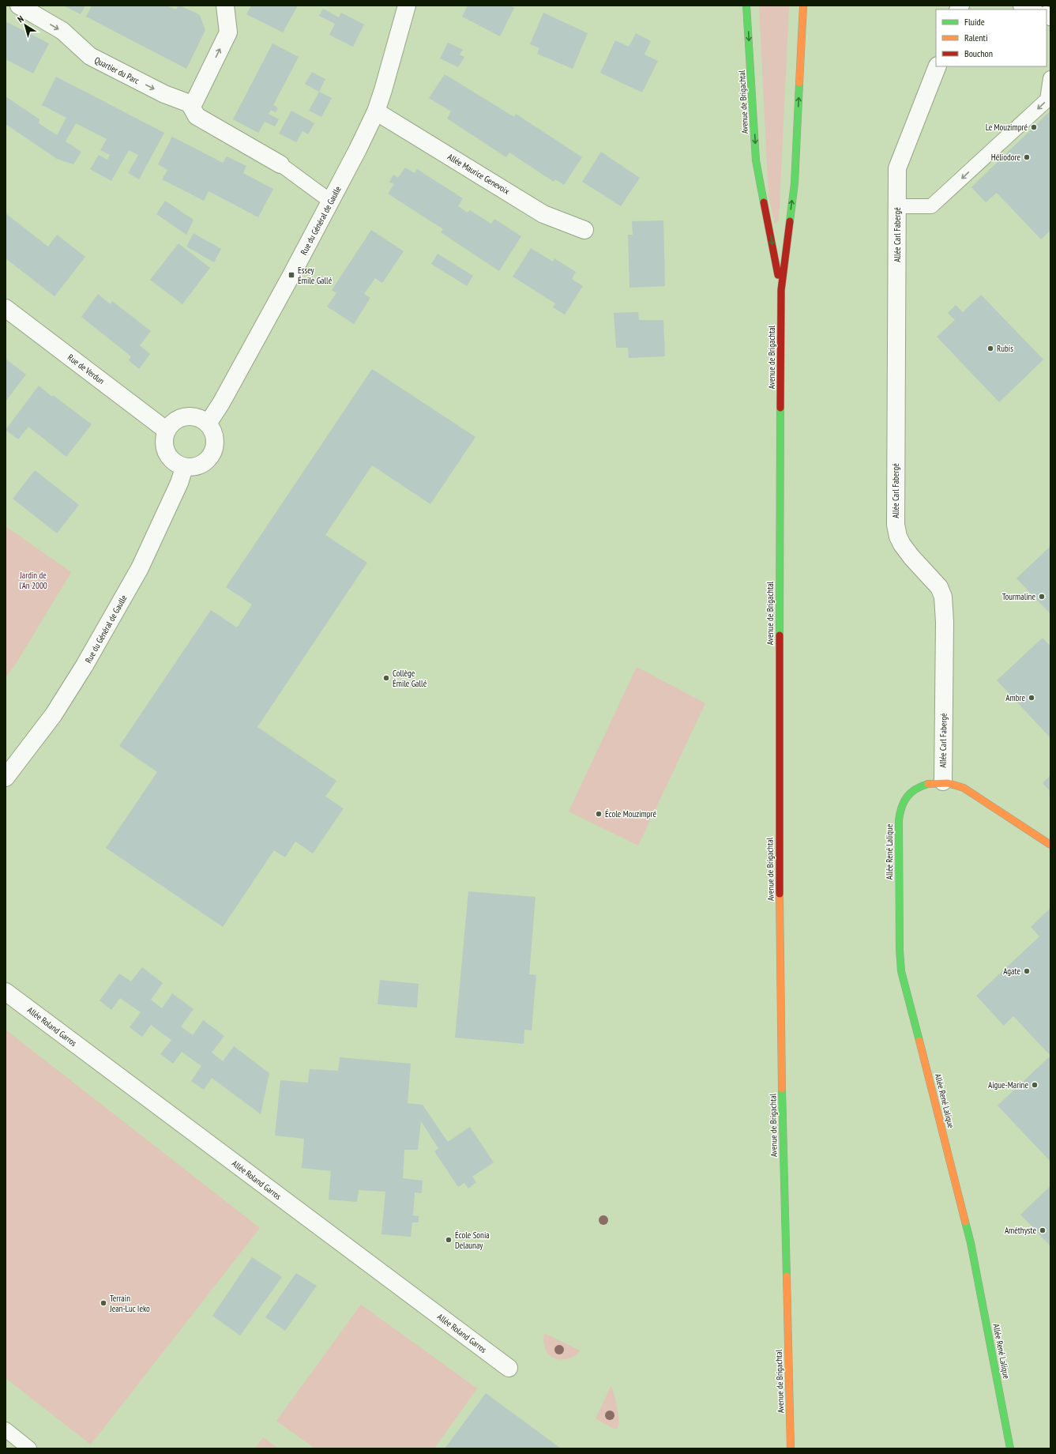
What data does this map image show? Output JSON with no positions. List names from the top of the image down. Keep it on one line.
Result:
{"streets":{"main road":["Avenue de Brigachtal","Allée René Lalique"],"street":["Quartier du Parc","Allée Maurice Genevoix","Rue du Général de Gaulle","Allée Carl Fabergé","Rue de Verdun","Allée Roland Garros"]},"crossings":[["Allée Maurice Genevoix","Rue du Général de Gaulle"],["Rue du Général de Gaulle","Rue de Verdun"],["Allée Carl Fabergé","Allée René Lalique"]],"one_way":["Quartier du Parc"],"parks":["Jardin de l'An 2000"],"places":{"other":["Le Mouzimpré","Héliodore","Rubis","Tourmaline","Collège Émile Gallé","Ambre","École Mouzimpré","Agate","Aigue-Marine","Améthyste","École Sonia Delaunay","Terrain Jean-Luc Ieko"],"transit":["Essey Émile Gallé"]},"legend":["Fluide","Ralenti","Bouchon"],"north":"top left"}
